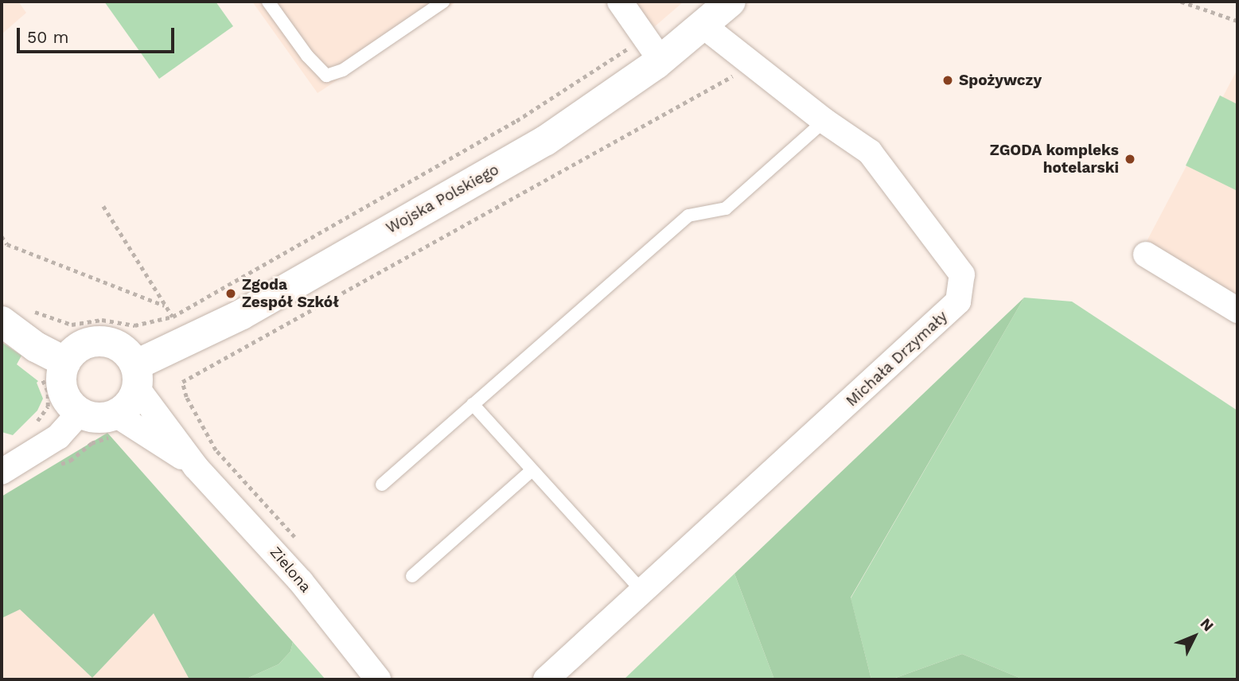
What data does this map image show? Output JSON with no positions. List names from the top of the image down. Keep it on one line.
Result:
{"streets":{"street":["Wojska Polskiego","Michała Drzymały","Zielona"]},"crossings":[["Wojska Polskiego","Michała Drzymały"],["Wojska Polskiego","Zielona"]],"places":["Spożywczy","ZGODA kompleks hotelarski","Zgoda Zespół Szkół"],"scale_bar":"50 m","north":"top right"}
